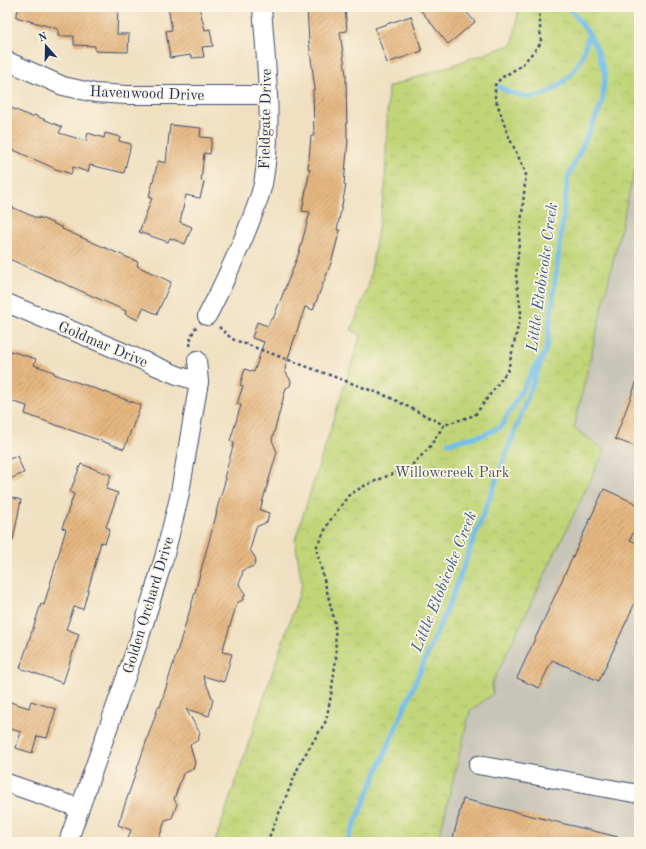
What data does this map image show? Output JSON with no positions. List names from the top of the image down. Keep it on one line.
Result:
{"streets":{"street":["Havenwood Drive","Fieldgate Drive","Goldmar Drive","Golden Orchard Drive"]},"crossings":[["Havenwood Drive","Fieldgate Drive"],["Goldmar Drive","Golden Orchard Drive"]],"water":["Little Etobicoke Creek"],"parks":["Willowcreek Park"],"north":"top"}
